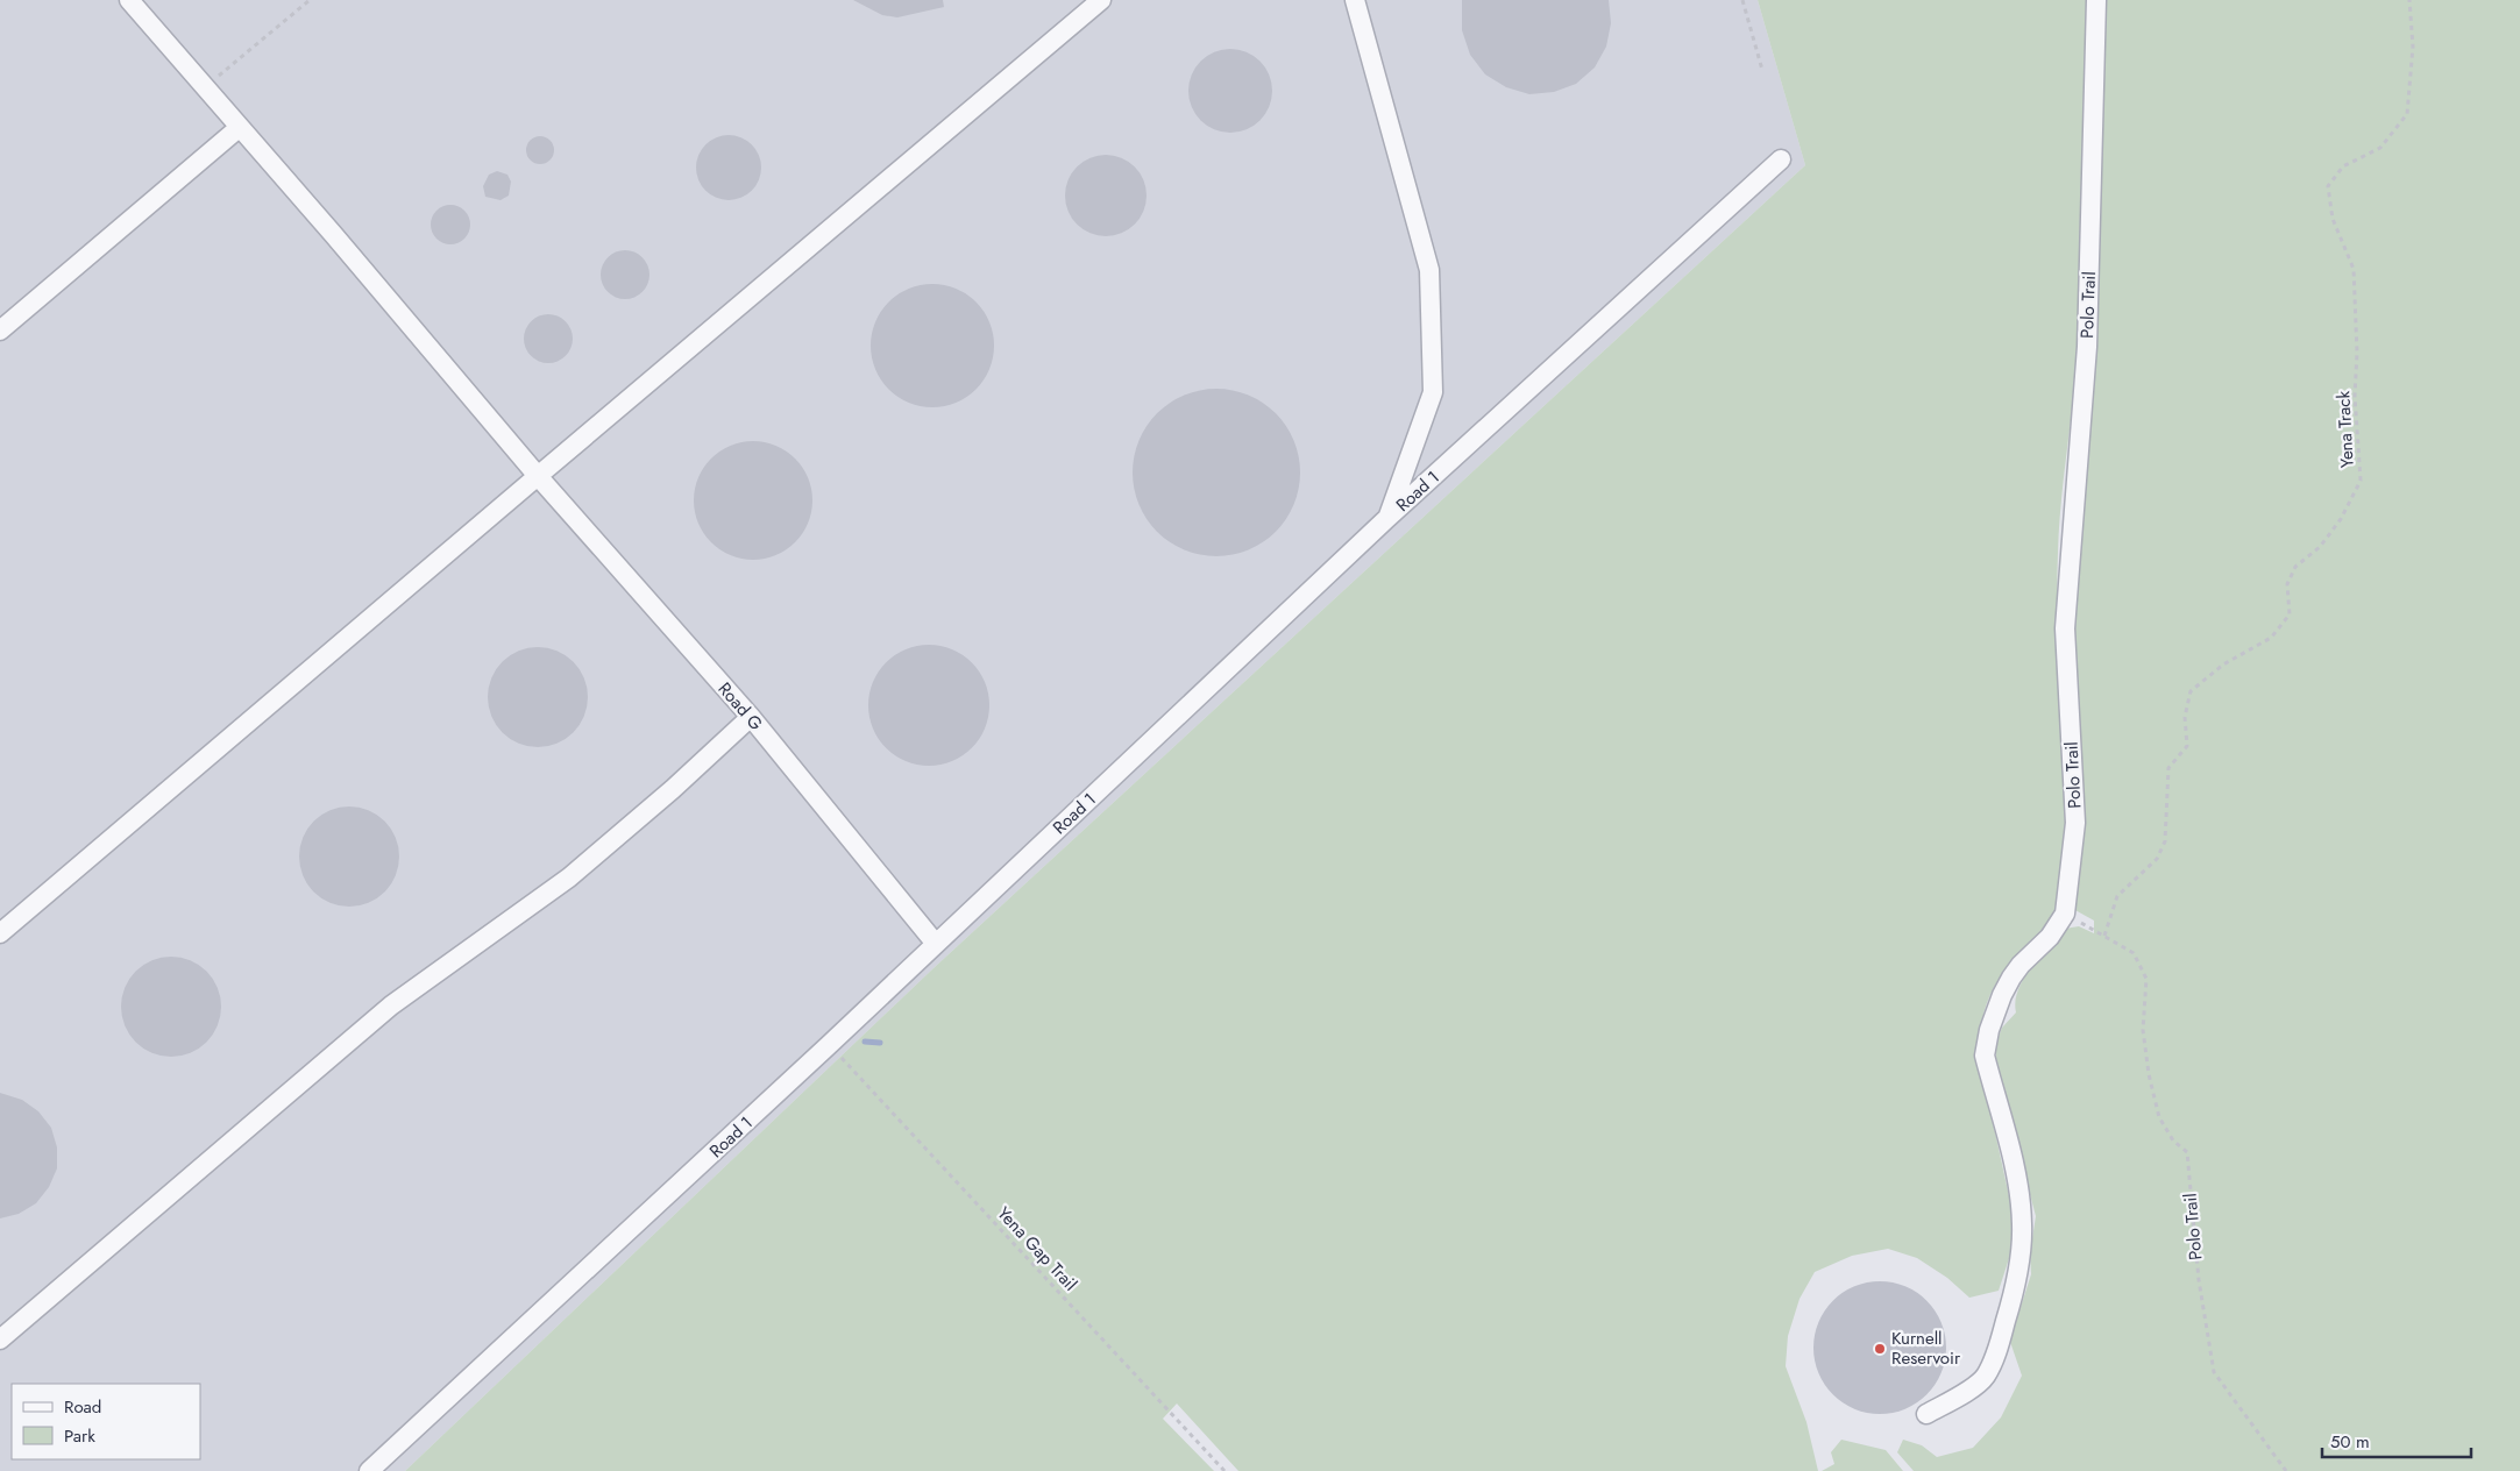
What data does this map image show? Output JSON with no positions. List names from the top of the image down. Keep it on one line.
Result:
{"streets":{"lane":["Polo Trail","Road 1","Road G"],"path":["Yena Track","Yena Gap Trail"]},"crossings":[["Polo Trail","Yena Track"],["Road 1","Road G"],["Road 1","Yena Gap Trail"]],"places":["Kurnell Reservoir"],"legend":["Road","Park"],"scale_bar":"50 m"}
